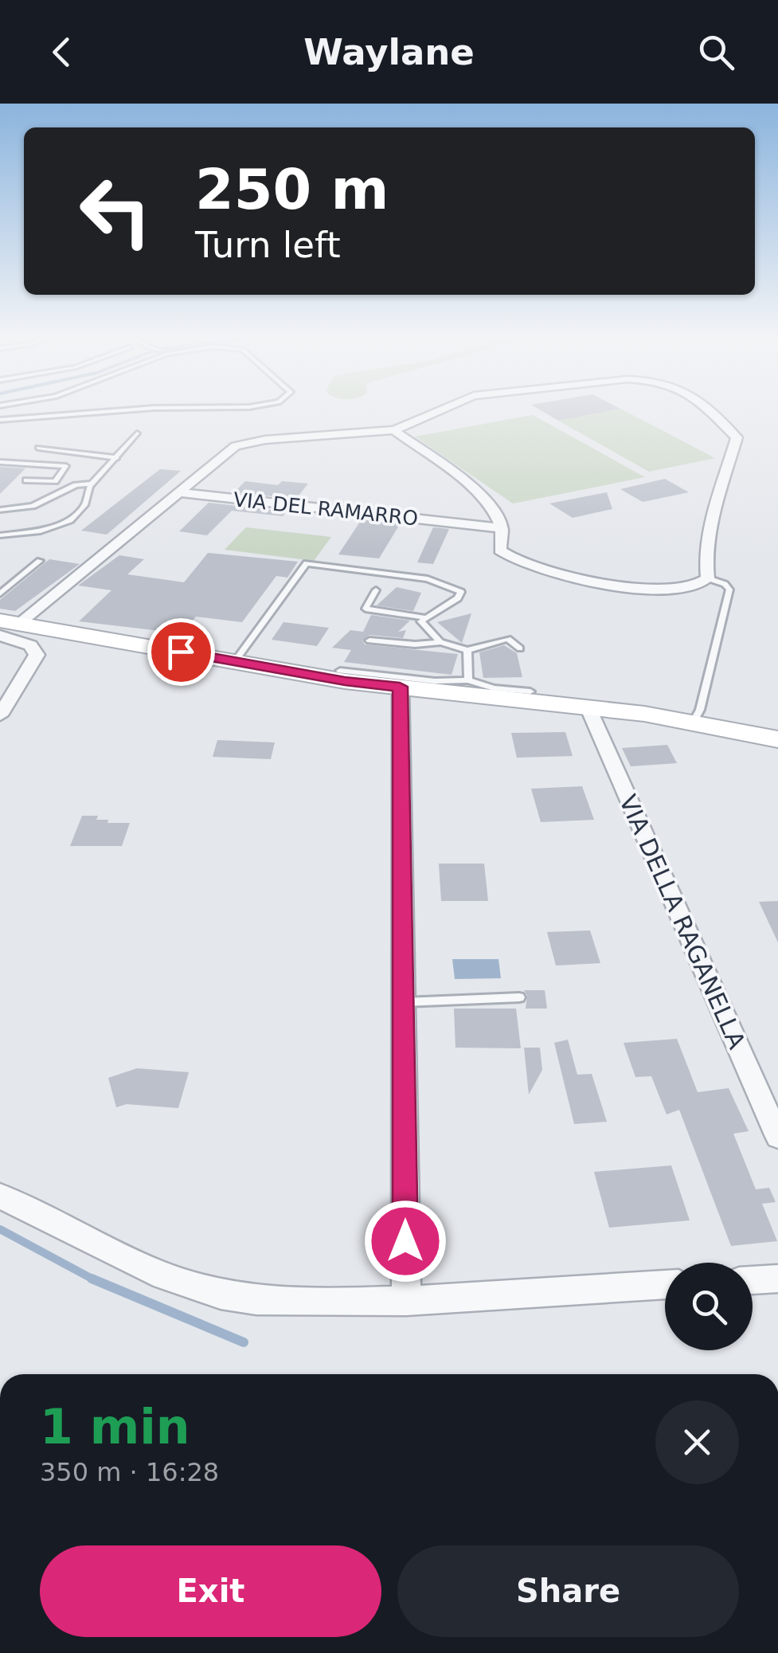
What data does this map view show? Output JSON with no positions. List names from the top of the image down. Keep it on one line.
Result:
{"streets":{"street":["VIA DEL RAMARRO","VIA DELLA RAGANELLA"]},"page":{"header":"Waylane","turn":["250 m","Turn left"],"heading":["1 min","350 m · 16:28"],"buttons":["Exit","Share"]}}
